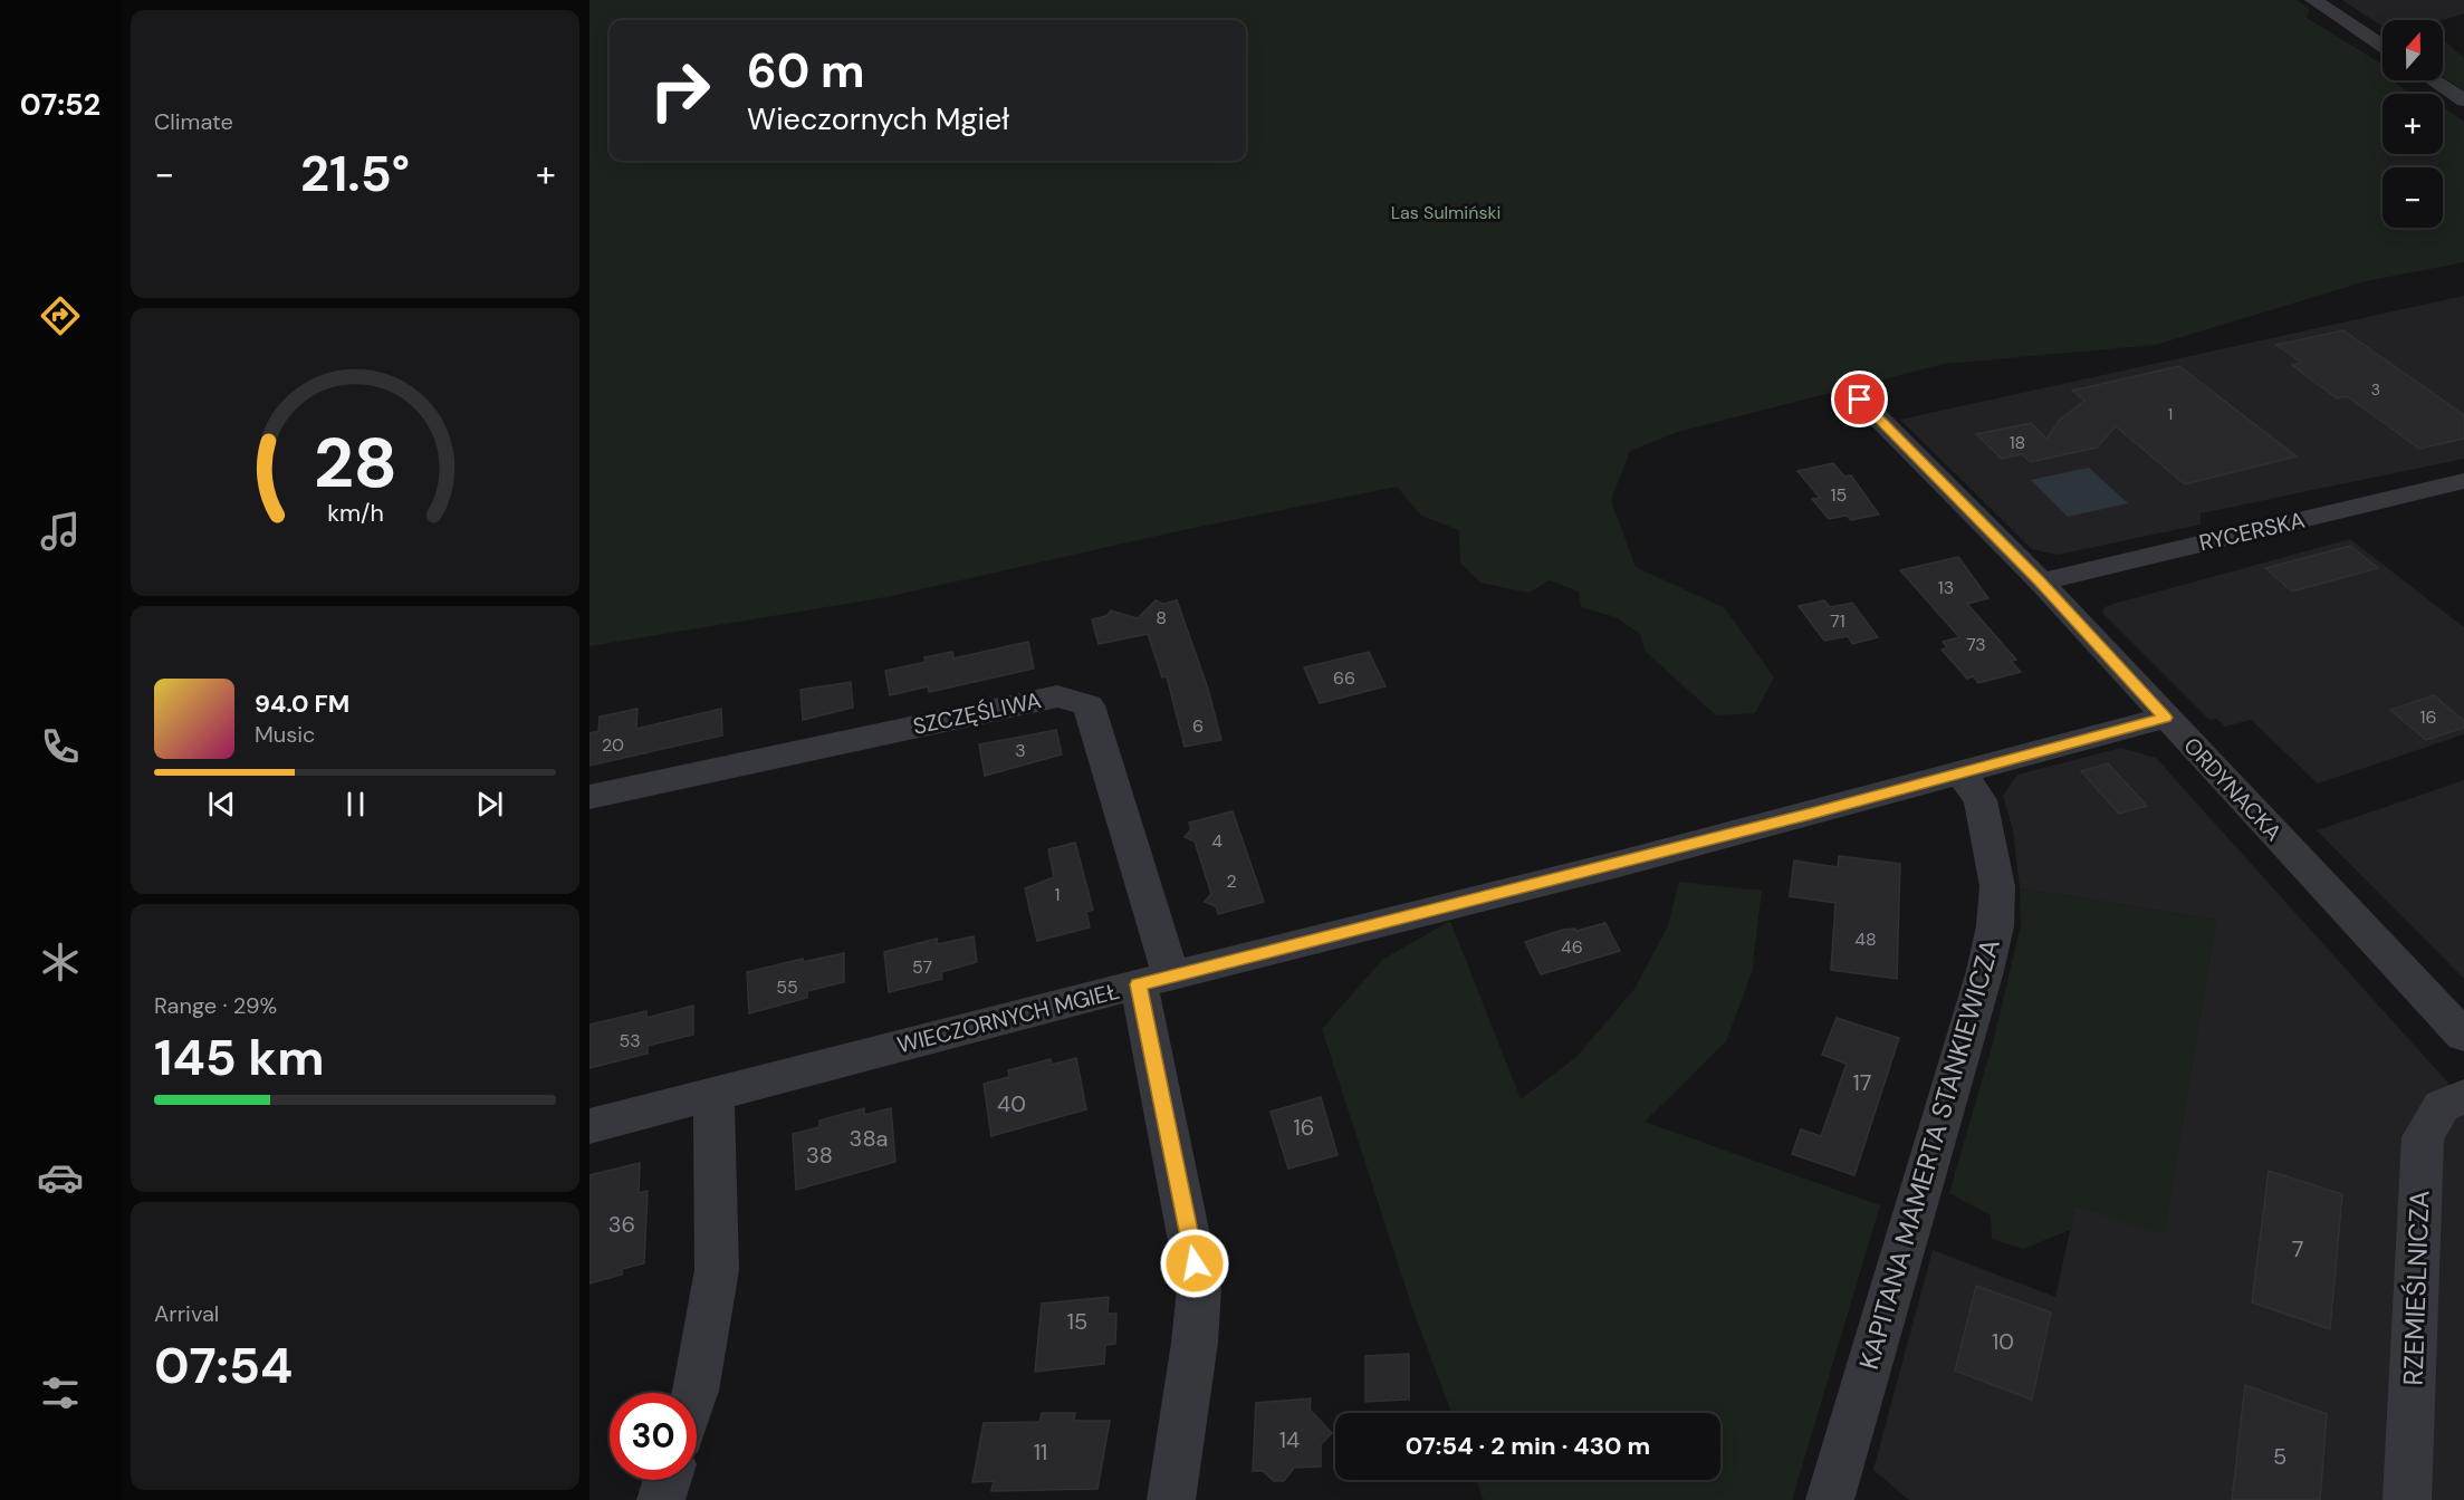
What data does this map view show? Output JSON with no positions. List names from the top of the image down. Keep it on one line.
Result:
{"streets":{"street":["RYCERSKA","SZCZĘŚLIWA","ORDYNACKA","WIECZORNYCH MGIEŁ","KAPITANA MAMERTA STANKIEWICZA","RZEMIEŚLNICZA"]},"crossings":[["RYCERSKA","ORDYNACKA"],["SZCZĘŚLIWA","WIECZORNYCH MGIEŁ"],["ORDYNACKA","WIECZORNYCH MGIEŁ"],["WIECZORNYCH MGIEŁ","KAPITANA MAMERTA STANKIEWICZA"]],"parks":["Las Sulmiński"],"house_numbers":["3","1","18","15","13","8","71","73","66","16","6","20","3","4","2","1","48","46","57","55","53","17","40","16","38a","38","36","7","15","10","14","11","5"],"north":"top","page":{"tabs":"07:52","tile":["Climate",["Range · 29%","145 km"],["Arrival","07:54"]],"map_buttons":["+","−"],"turn":["60 m","Wieczornych Mgieł"],"heat":["−","21.5°","+"],"song":["94.0 FM","Music"],"limit":"30","trip":"07:54 · 2 min · 430 m","gauge":["28","km/h"]}}
